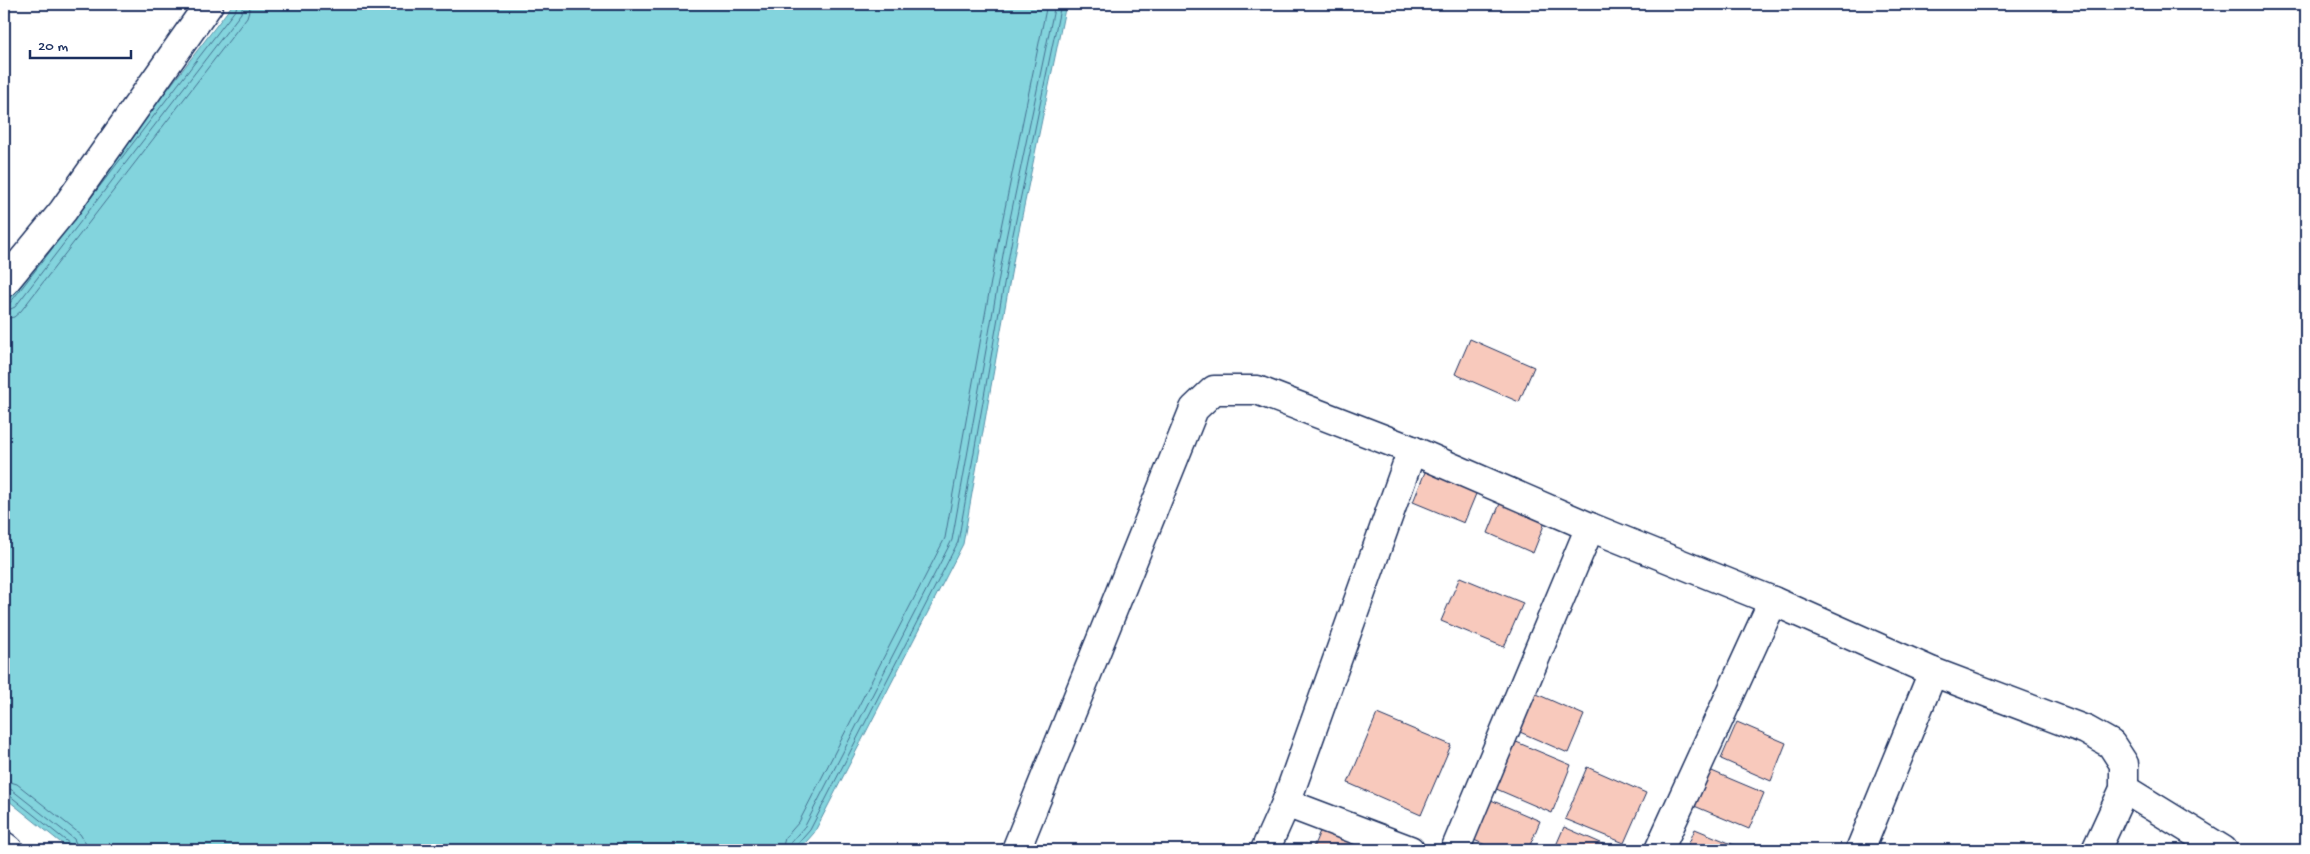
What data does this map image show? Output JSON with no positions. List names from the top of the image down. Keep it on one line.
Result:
{"scale_bar":"20 m"}
